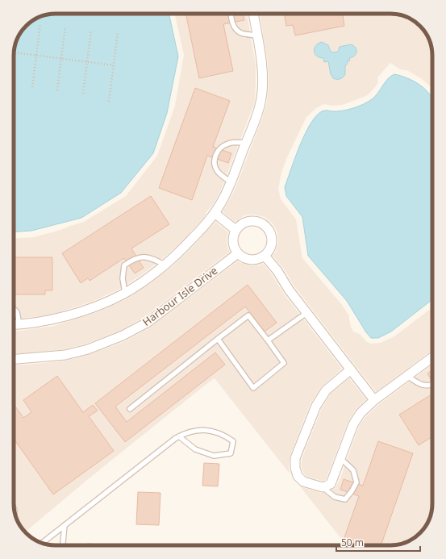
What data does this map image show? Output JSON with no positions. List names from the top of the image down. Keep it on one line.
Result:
{"streets":{"street":["Harbour Isle Drive"]},"scale_bar":"50 m"}
